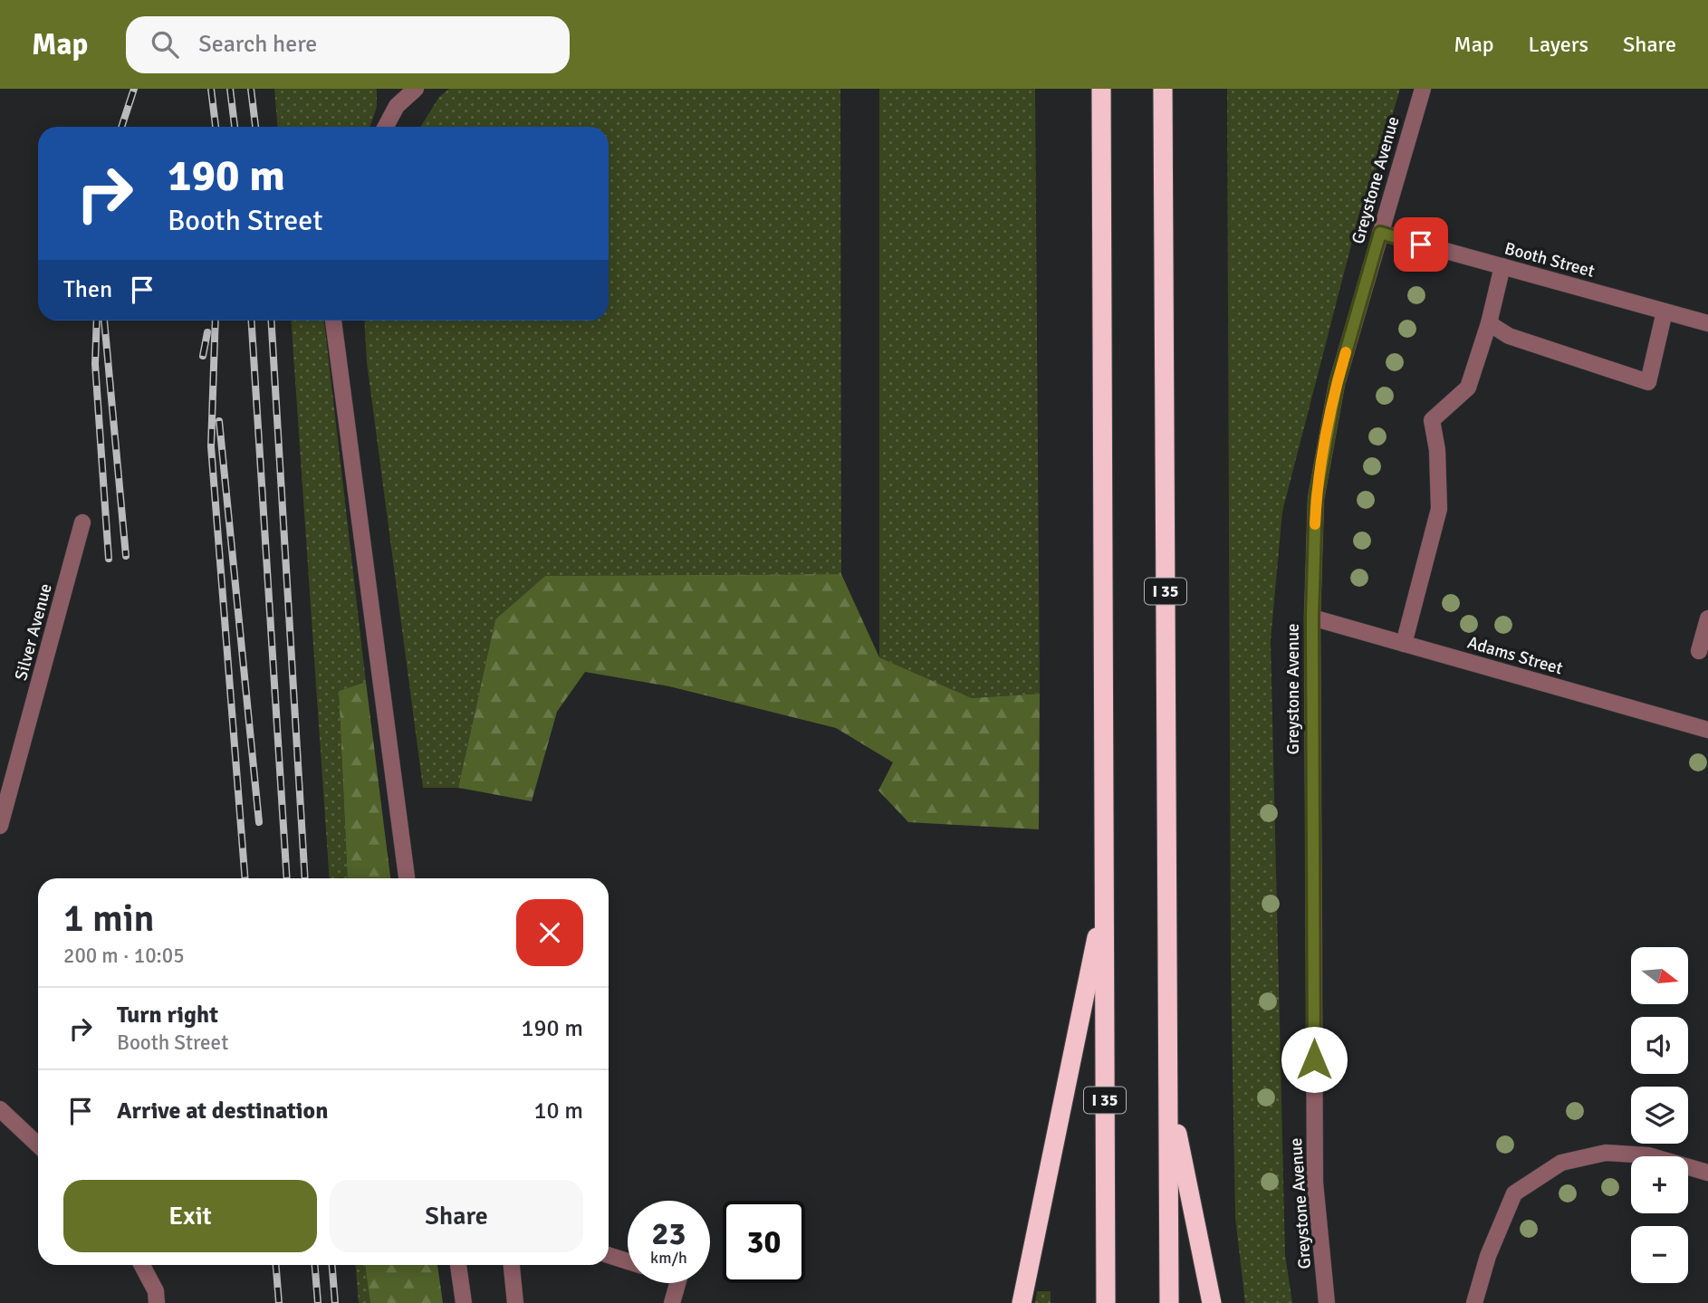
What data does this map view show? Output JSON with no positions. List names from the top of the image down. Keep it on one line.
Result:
{"streets":{"highway":["I 35"],"street":["Greystone Avenue","Booth Street","Silver Avenue","Adams Street"]},"crossings":[["Greystone Avenue","Booth Street"],["Greystone Avenue","Adams Street"]],"north":"right","page":{"header":"Map","search":"Search here","nav":["Map","Layers","Share"],"turn":["190 m","Booth Street"],"then":"Then","heading":["1 min","200 m · 10:05"],"map_buttons":["+","−"],"list":[{"name":"Turn right","note":"Booth Street","value":"190 m"},{"name":"Arrive at destination","value":"10 m"}],"buttons":["Exit","Share"],"speed":"23 km/h","limit":"30"}}
